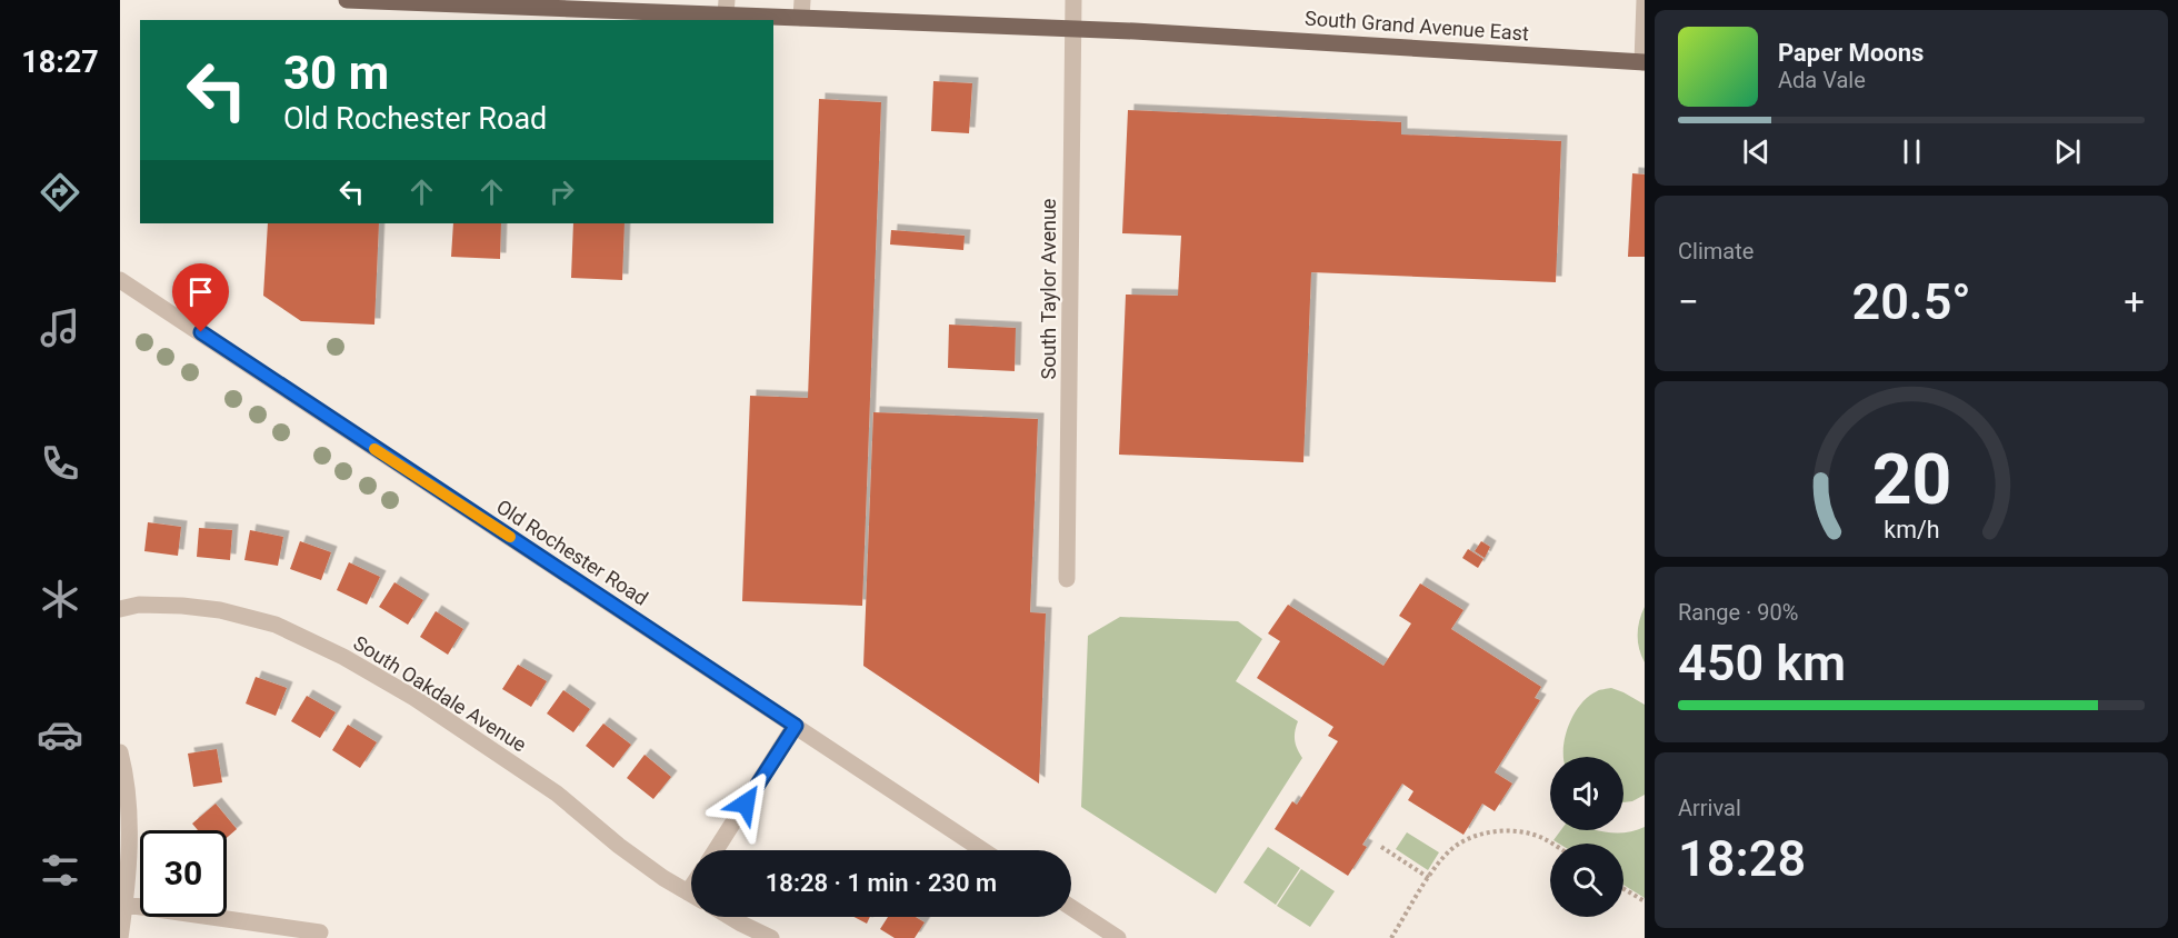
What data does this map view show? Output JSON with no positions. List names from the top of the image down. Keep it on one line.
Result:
{"streets":{"main road":["South Grand Avenue East"],"street":["South Taylor Avenue","Old Rochester Road","South Oakdale Avenue"]},"crossings":[["South Grand Avenue East","South Taylor Avenue"]],"page":{"tabs":"18:27","turn":["30 m","Old Rochester Road"],"song":["Paper Moons","Ada Vale"],"tile":["Climate",["Range · 90%","450 km"],["Arrival","18:28"]],"heat":["−","20.5°","+"],"limit":"30","trip":"18:28 · 1 min · 230 m","gauge":["20","km/h"]}}
